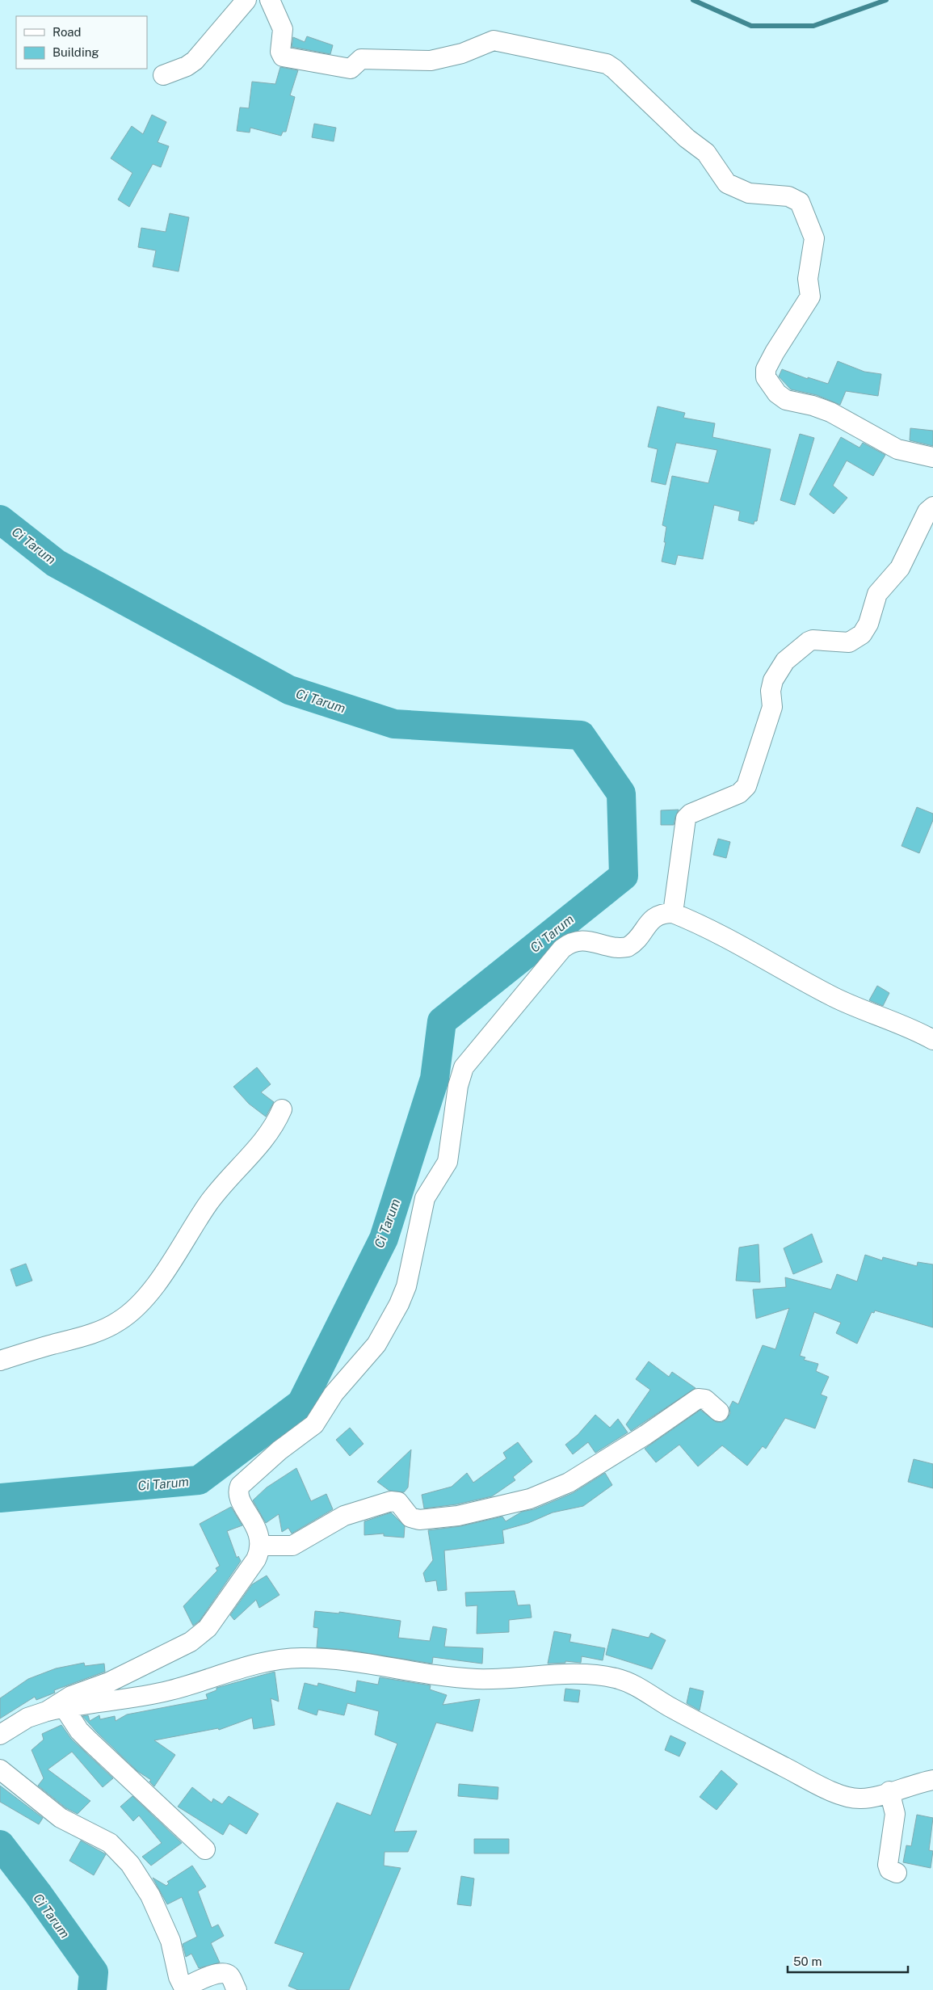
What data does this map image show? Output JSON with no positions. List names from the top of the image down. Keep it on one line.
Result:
{"water":["Ci Tarum"],"legend":["Road","Building"],"scale_bar":"50 m"}
